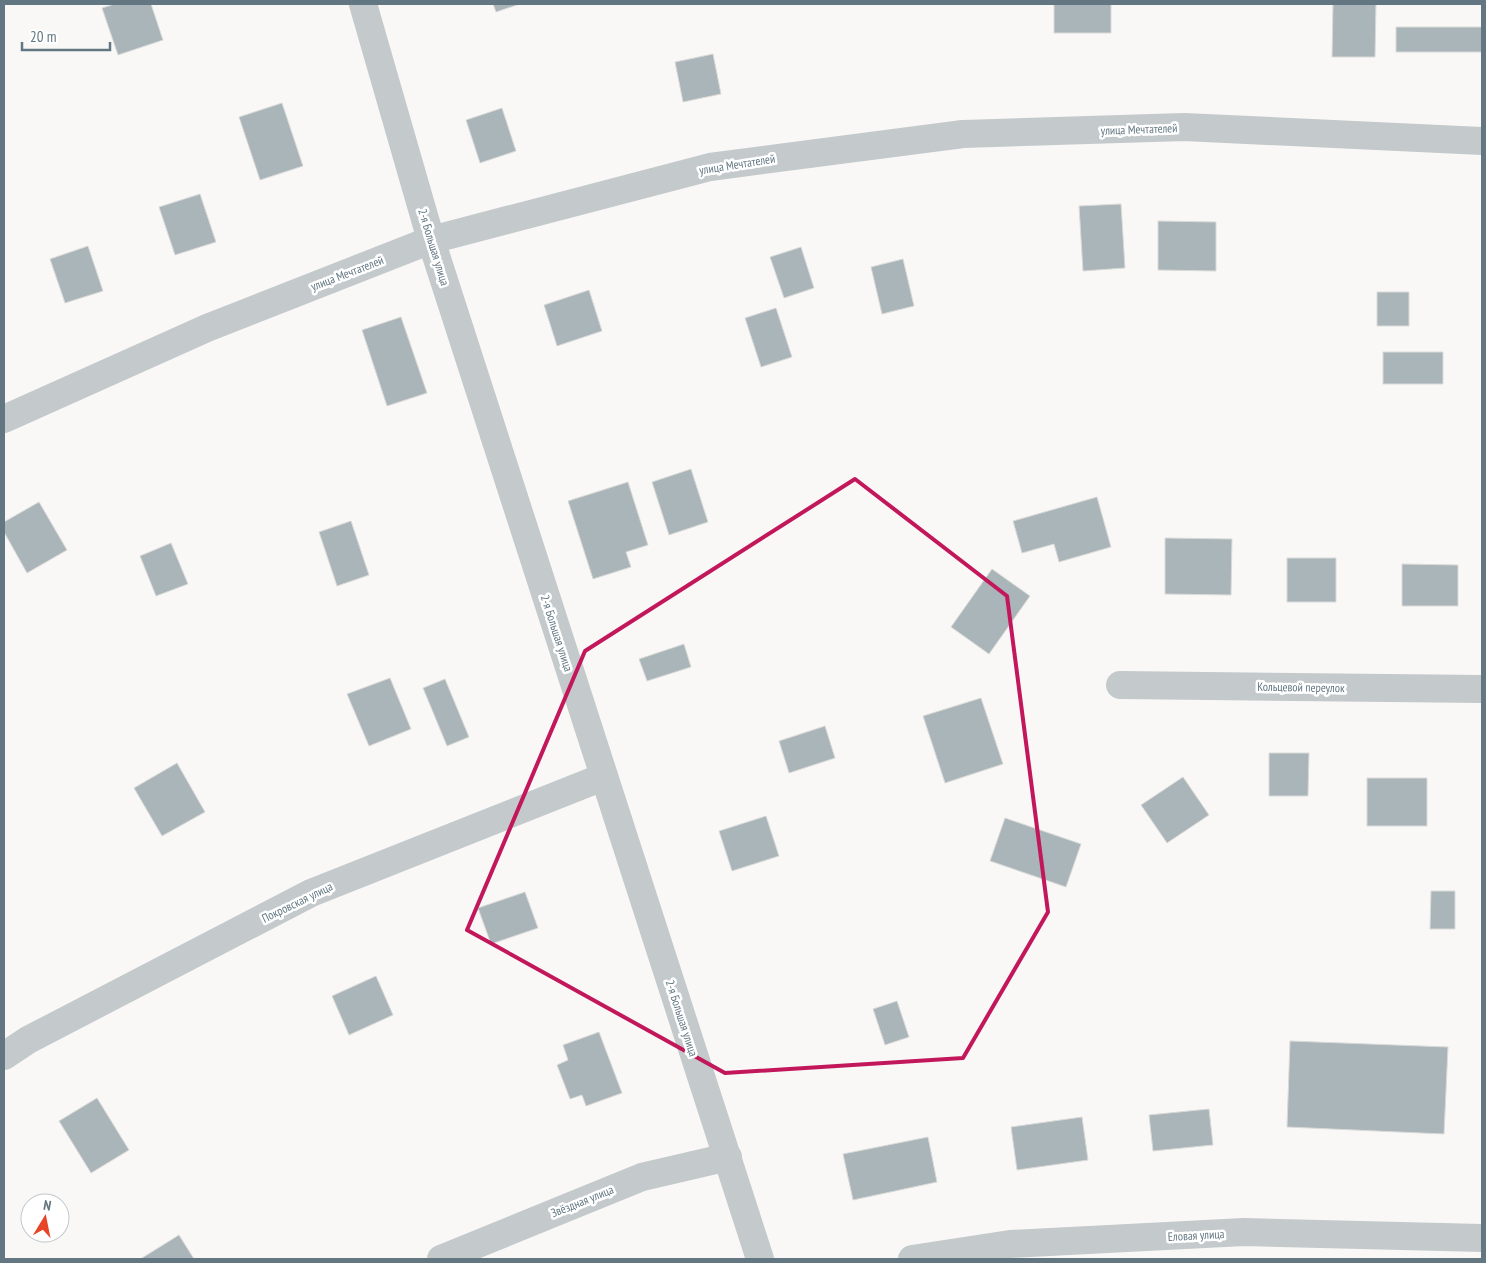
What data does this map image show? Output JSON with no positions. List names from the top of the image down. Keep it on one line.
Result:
{"streets":{"street":["улица Мечтателей","2-я Большая улица","Кольцевой переулок","Покровская улица","Звёздная улица","Еловая улица"]},"crossings":[["улица Мечтателей","2-я Большая улица"],["2-я Большая улица","Покровская улица"],["2-я Большая улица","Звёздная улица"]],"scale_bar":"20 m","north":"top"}
